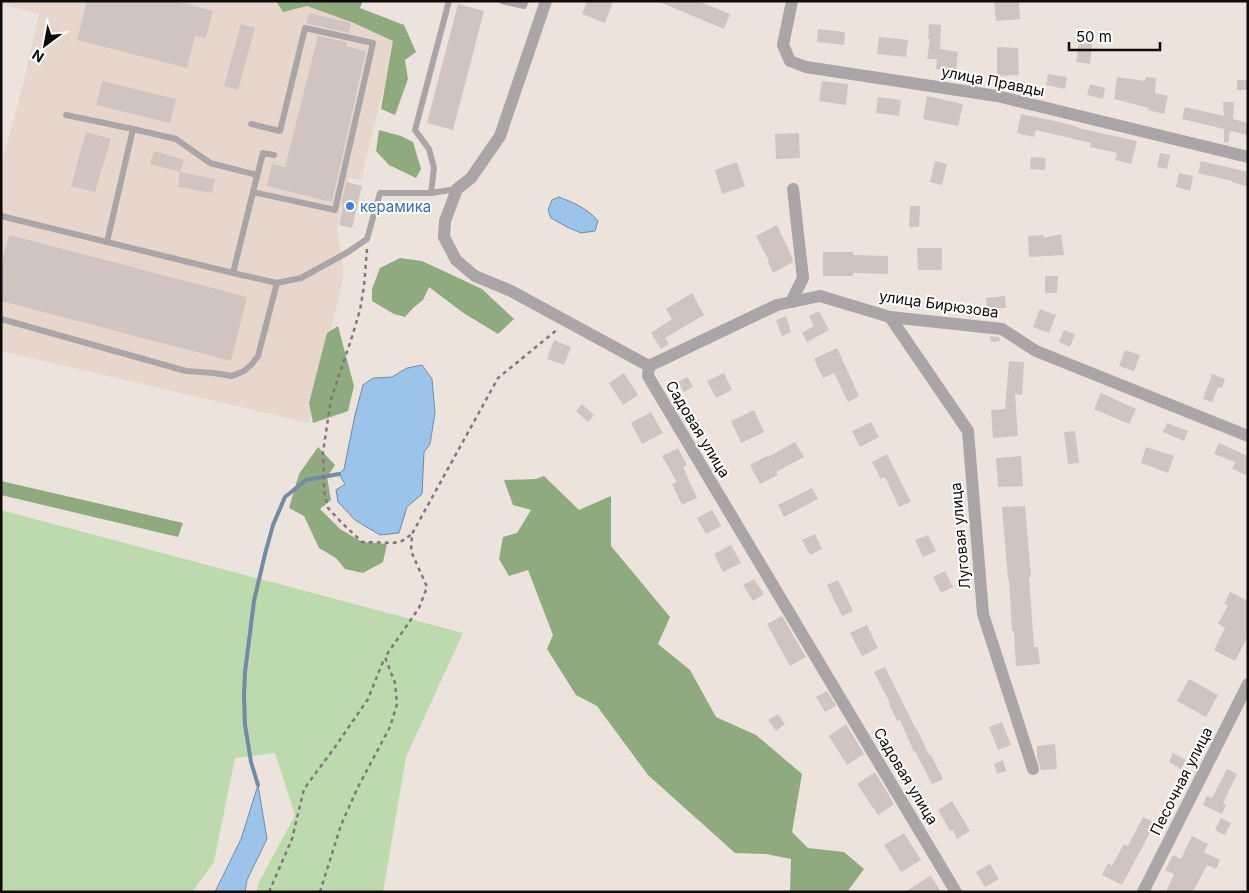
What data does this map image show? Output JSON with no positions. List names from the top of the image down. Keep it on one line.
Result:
{"streets":{"street":["улица Правды","улица Бирюзова","Садовая улица","Луговая улица","Песочная улица"]},"crossings":[["улица Бирюзова","Садовая улица"],["улица Бирюзова","Луговая улица"]],"places":["керамика"],"scale_bar":"50 m","north":"bottom left"}
